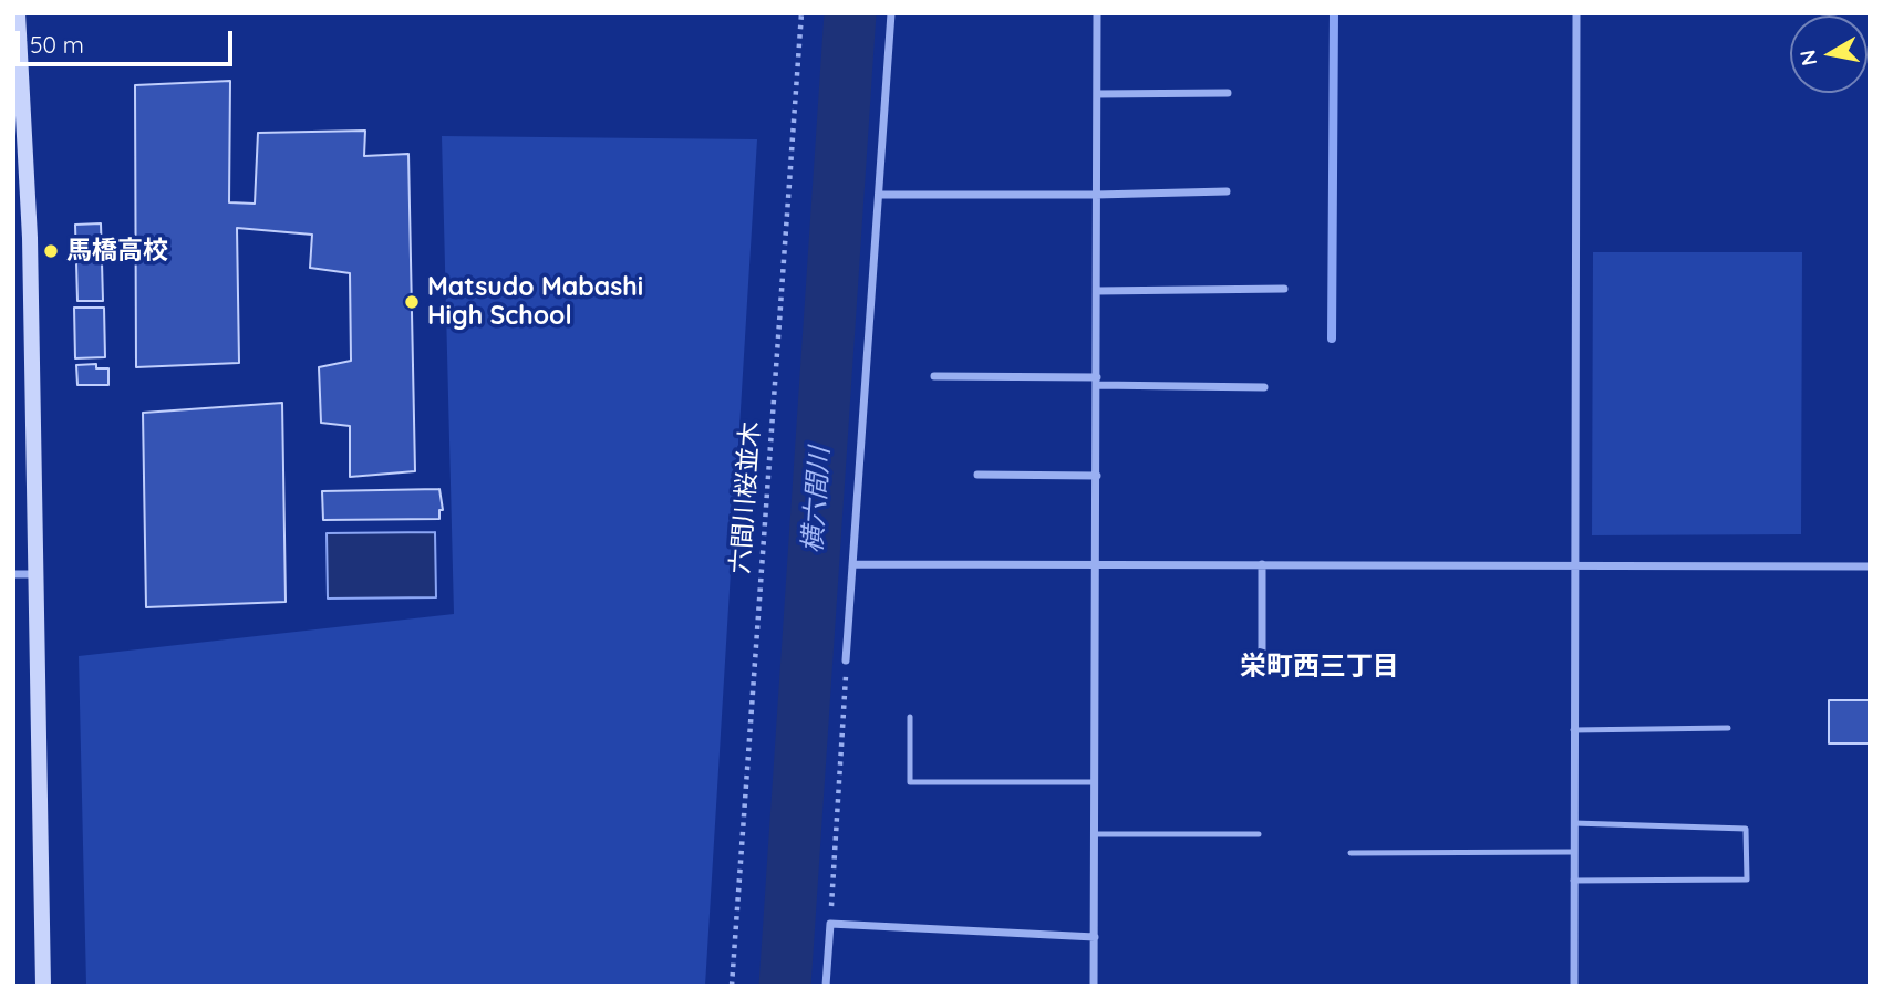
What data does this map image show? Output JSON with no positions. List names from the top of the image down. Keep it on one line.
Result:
{"streets":{"path":["六間川桜並木"]},"districts":["栄町西三丁目"],"water":["横六間川"],"places":["馬橋高校","Matsudo Mabashi High School"],"scale_bar":"50 m","north":"left"}
